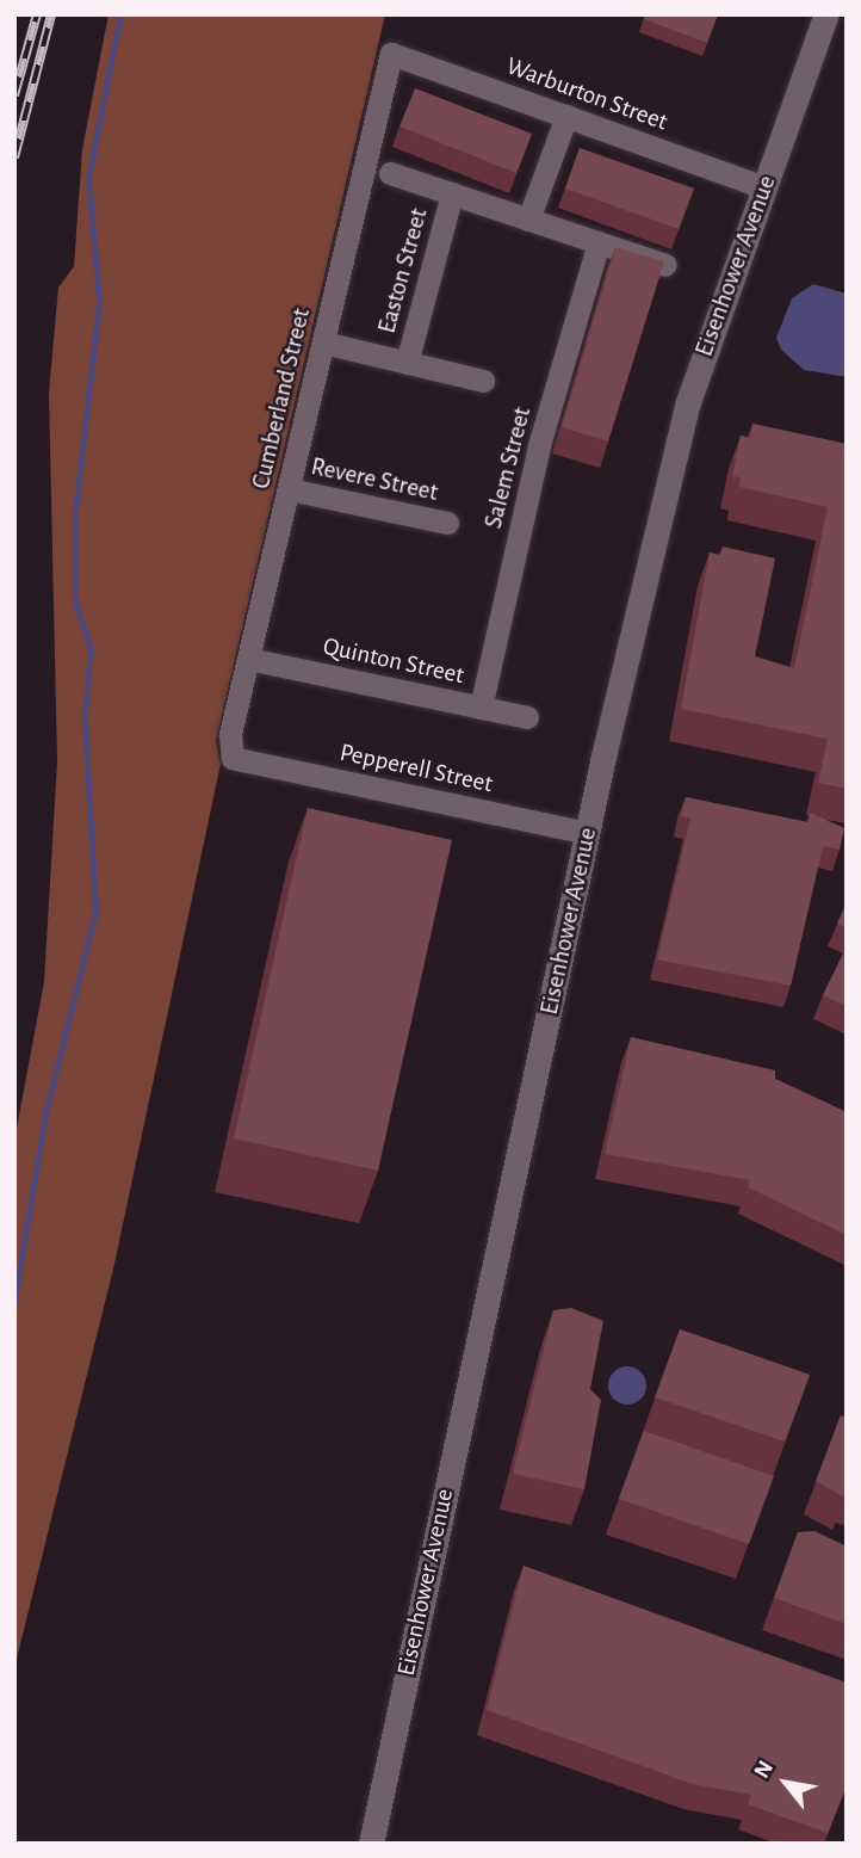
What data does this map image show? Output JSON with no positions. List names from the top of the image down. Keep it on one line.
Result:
{"streets":{"main road":["Eisenhower Avenue"],"street":["Warburton Street","Easton Street","Cumberland Street","Salem Street","Revere Street","Quinton Street","Pepperell Street"]},"crossings":[["Warburton Street","Eisenhower Avenue"],["Warburton Street","Cumberland Street"],["Eisenhower Avenue","Pepperell Street"],["Cumberland Street","Revere Street"],["Cumberland Street","Quinton Street"],["Cumberland Street","Pepperell Street"],["Salem Street","Quinton Street"]],"north":"top left"}
